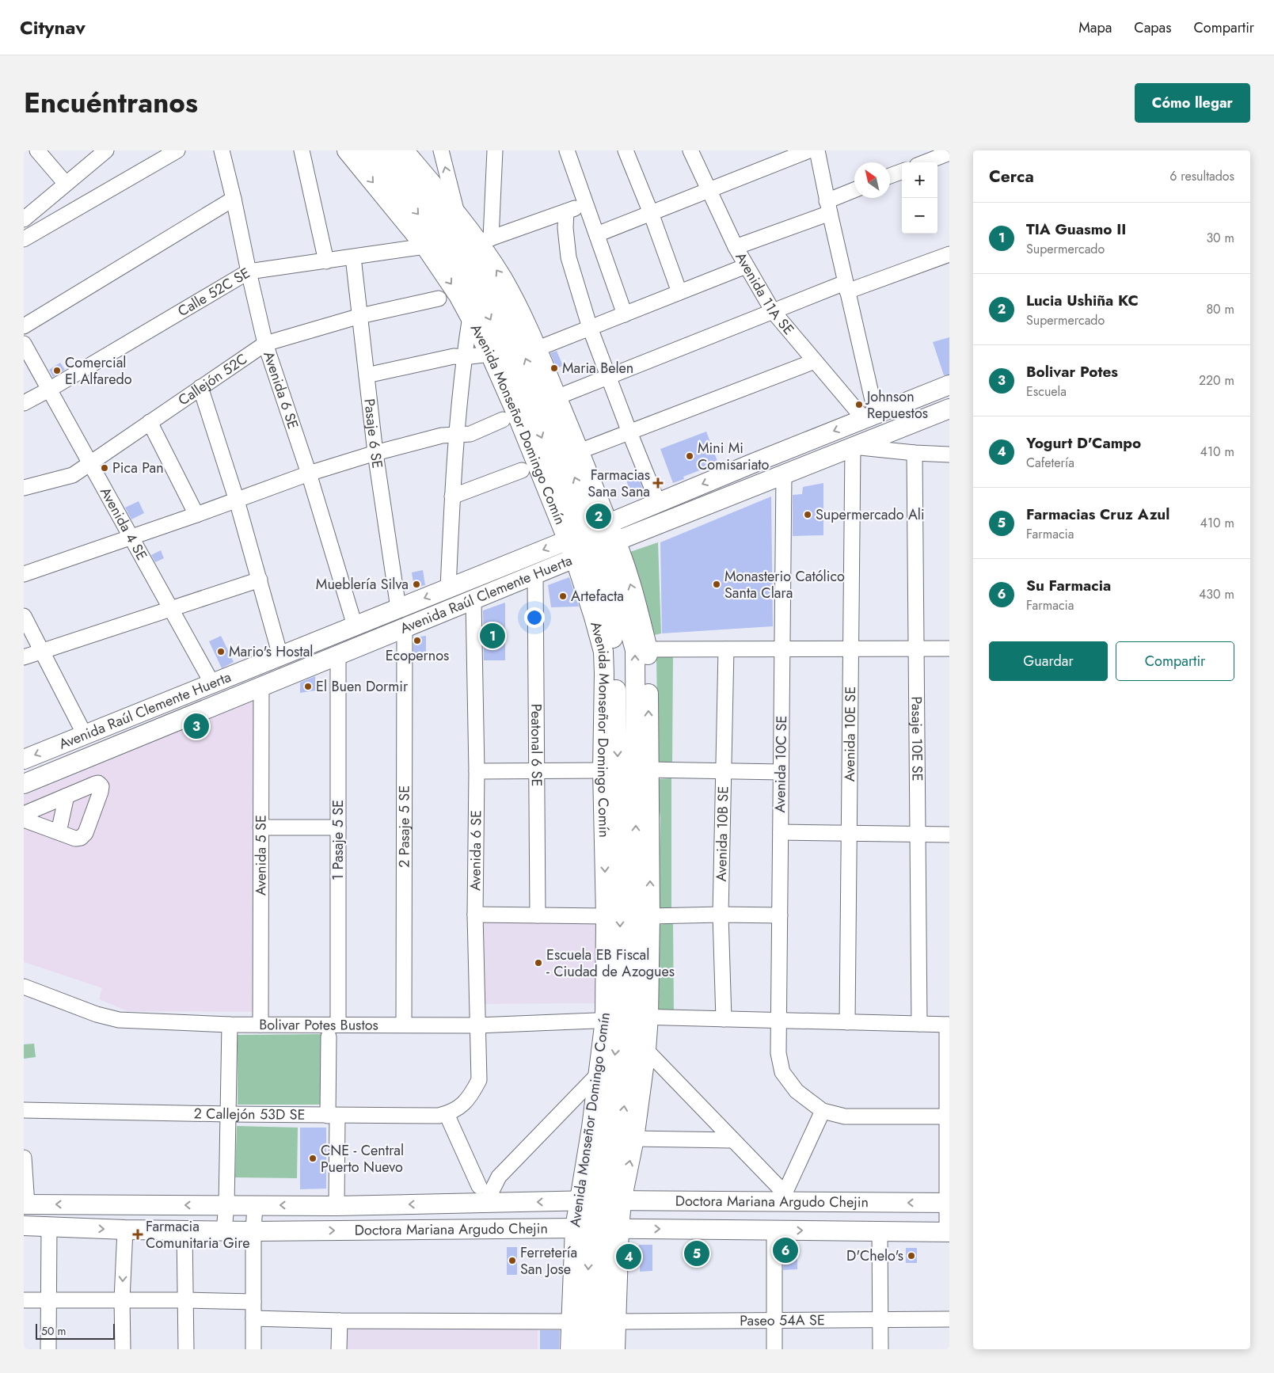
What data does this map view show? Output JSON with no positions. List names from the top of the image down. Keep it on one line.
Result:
{"streets":{"main road":["Avenida Monseñor Domingo Comín","Avenida Raúl Clemente Huerta","Doctora Mariana Argudo Chejin"],"street":["Avenida 11A SE","Calle 52C SE","Callejón 52C","Avenida 6 SE","Pasaje 6 SE","Avenida 4 SE","Avenida 10E SE","Pasaje 10E SE","Peatonal 6 SE","Avenida 10C SE","2 Pasaje 5 SE","Avenida 10B SE","1 Pasaje 5 SE","Avenida 5 SE","Bolivar Potes Bustos","2 Callejón 53D SE","Paseo 54A SE"]},"crossings":[["Avenida 11A SE","Avenida Raúl Clemente Huerta"],["Calle 52C SE","Avenida 6 SE"],["Calle 52C SE","Avenida Monseñor Domingo Comín"],["Calle 52C SE","Pasaje 6 SE"],["Calle 52C SE","Avenida 4 SE"],["Callejón 52C","Avenida 6 SE"],["Callejón 52C","Pasaje 6 SE"],["Callejón 52C","Avenida 4 SE"],["Avenida 6 SE","Avenida Raúl Clemente Huerta"],["Avenida 6 SE","Bolivar Potes Bustos"],["Avenida 6 SE","2 Callejón 53D SE"],["Avenida Monseñor Domingo Comín","Avenida Raúl Clemente Huerta"],["Avenida Monseñor Domingo Comín","Bolivar Potes Bustos"],["Avenida Monseñor Domingo Comín","Doctora Mariana Argudo Chejin"],["Avenida Monseñor Domingo Comín","Paseo 54A SE"],["Pasaje 6 SE","Avenida Raúl Clemente Huerta"],["Avenida 4 SE","Avenida Raúl Clemente Huerta"],["Avenida Raúl Clemente Huerta","Avenida 10E SE"],["Avenida Raúl Clemente Huerta","Peatonal 6 SE"],["Avenida Raúl Clemente Huerta","Avenida 10C SE"],["Avenida Raúl Clemente Huerta","2 Pasaje 5 SE"],["Avenida Raúl Clemente Huerta","1 Pasaje 5 SE"],["Avenida Raúl Clemente Huerta","Avenida 5 SE"],["Avenida 10E SE","Bolivar Potes Bustos"],["Pasaje 10E SE","Bolivar Potes Bustos"],["Avenida 10C SE","Bolivar Potes Bustos"],["2 Pasaje 5 SE","Bolivar Potes Bustos"],["Avenida 10B SE","Bolivar Potes Bustos"],["1 Pasaje 5 SE","Bolivar Potes Bustos"],["Avenida 5 SE","Bolivar Potes Bustos"]],"places":{"other":["Maria Belen","Comercial El Alfaredo","Johnson Repuestos","Mini Mi Comisariato","Pica Pan","Supermercado Ali","Mueblería Silva","Monasterio Católico Santa Clara","Artefacta","Ecopernos","Mario's Hostal","El Buen Dormir","Escuela EB Fiscal - Ciudad de Azogues","CNE - Central Puerto Nuevo","D'Chelo's","Ferretería San Jose"],"health":["Farmacias Sana Sana","Farmacia Comunitaria Gire"]},"scale_bar":"50 m","north":"top left","page":{"header":"Citynav","nav":["Mapa","Capas","Compartir"],"title":"Encuéntranos","buttons":["Cómo llegar",["Guardar","Compartir"]],"heading":["Cerca","6 resultados"],"map_buttons":["+","−"],"list":[{"mark":"1","name":"TIA Guasmo II","note":"Supermercado","value":"30 m"},{"mark":"2","name":"Lucia Ushiña KC","note":"Supermercado","value":"80 m"},{"mark":"3","name":"Bolivar Potes","note":"Escuela","value":"220 m"},{"mark":"4","name":"Yogurt D'Campo","note":"Cafetería","value":"410 m"},{"mark":"5","name":"Farmacias Cruz Azul","note":"Farmacia","value":"410 m"},{"mark":"6","name":"Su Farmacia","note":"Farmacia","value":"430 m"}],"pins":["2","1","3","6","5","4"],"scale":"50 m"}}
